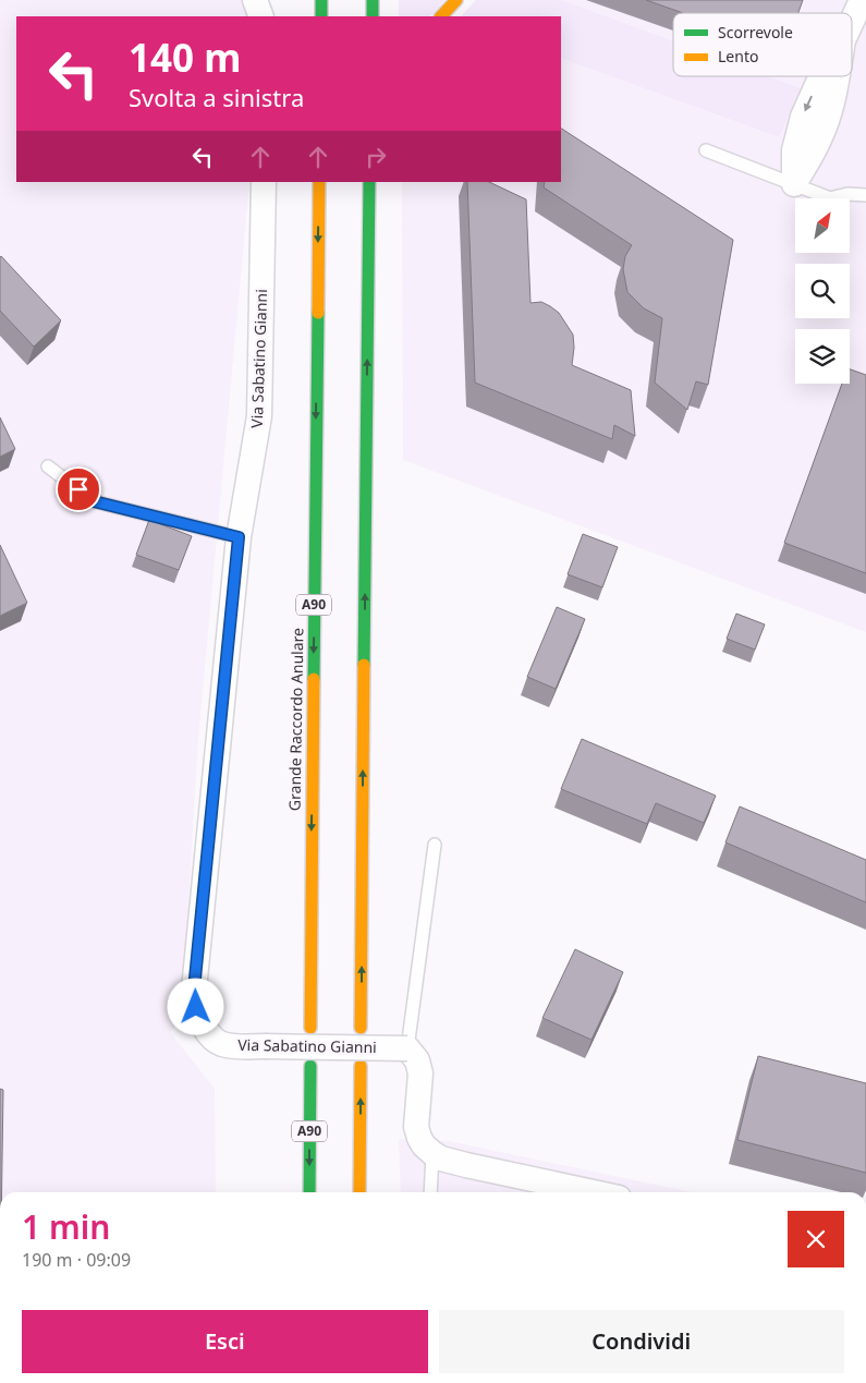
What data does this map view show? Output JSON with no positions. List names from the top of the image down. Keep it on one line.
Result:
{"streets":{"highway":["A90","Grande Raccordo Anulare"],"street":["Via Sabatino Gianni"]},"legend":["Scorrevole","Lento"],"north":"top right","page":{"turn":["140 m","Svolta a sinistra"],"heading":["1 min","190 m · 09:09"],"buttons":["Esci","Condividi"]}}
